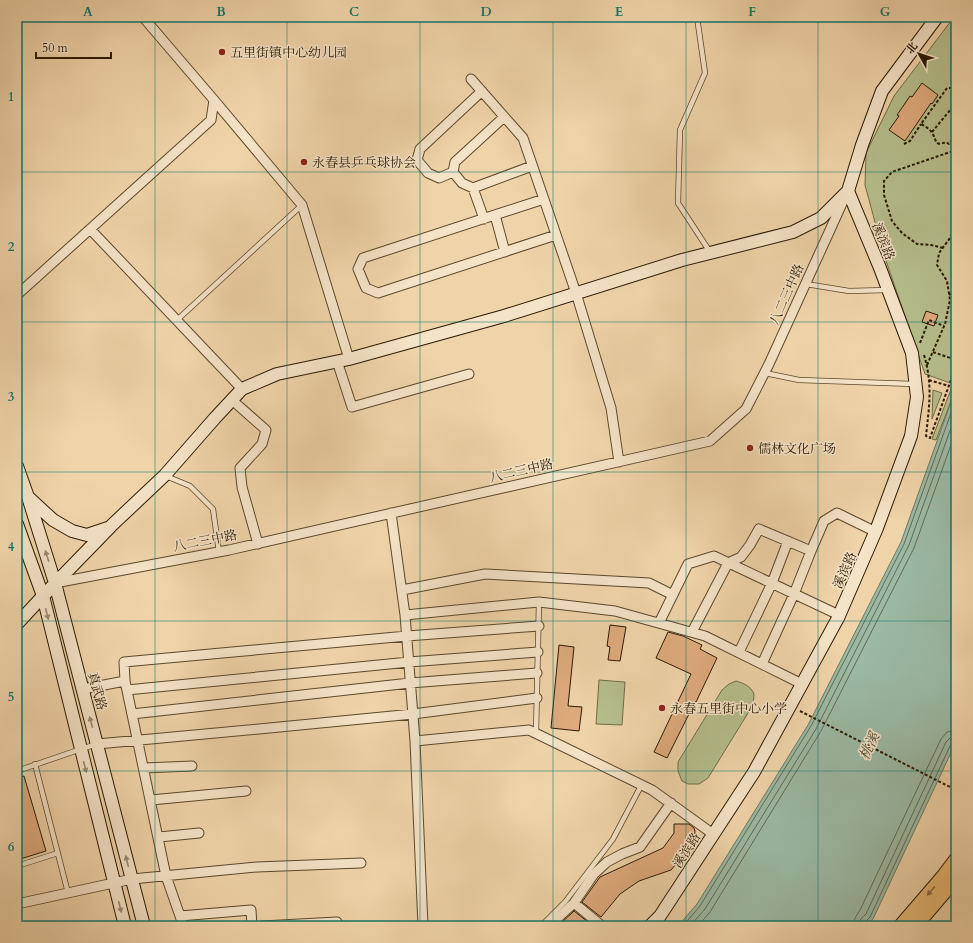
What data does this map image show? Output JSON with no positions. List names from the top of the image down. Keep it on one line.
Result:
{"streets":{"main road":["溪滨路","八二三中路","真武路"]},"crossings":[["溪滨路","八二三中路"],["八二三中路","真武路"]],"water":["桃溪"],"places":["五里街镇中心幼儿园","永春县乒乓球协会","儒林文化广场","永春五里街中心小学"],"scale_bar":"50 m","north":"top left","grid":{"columns":["A","B","C","D","E","F","G"],"rows":["1","2","3","4","5","6"]}}
